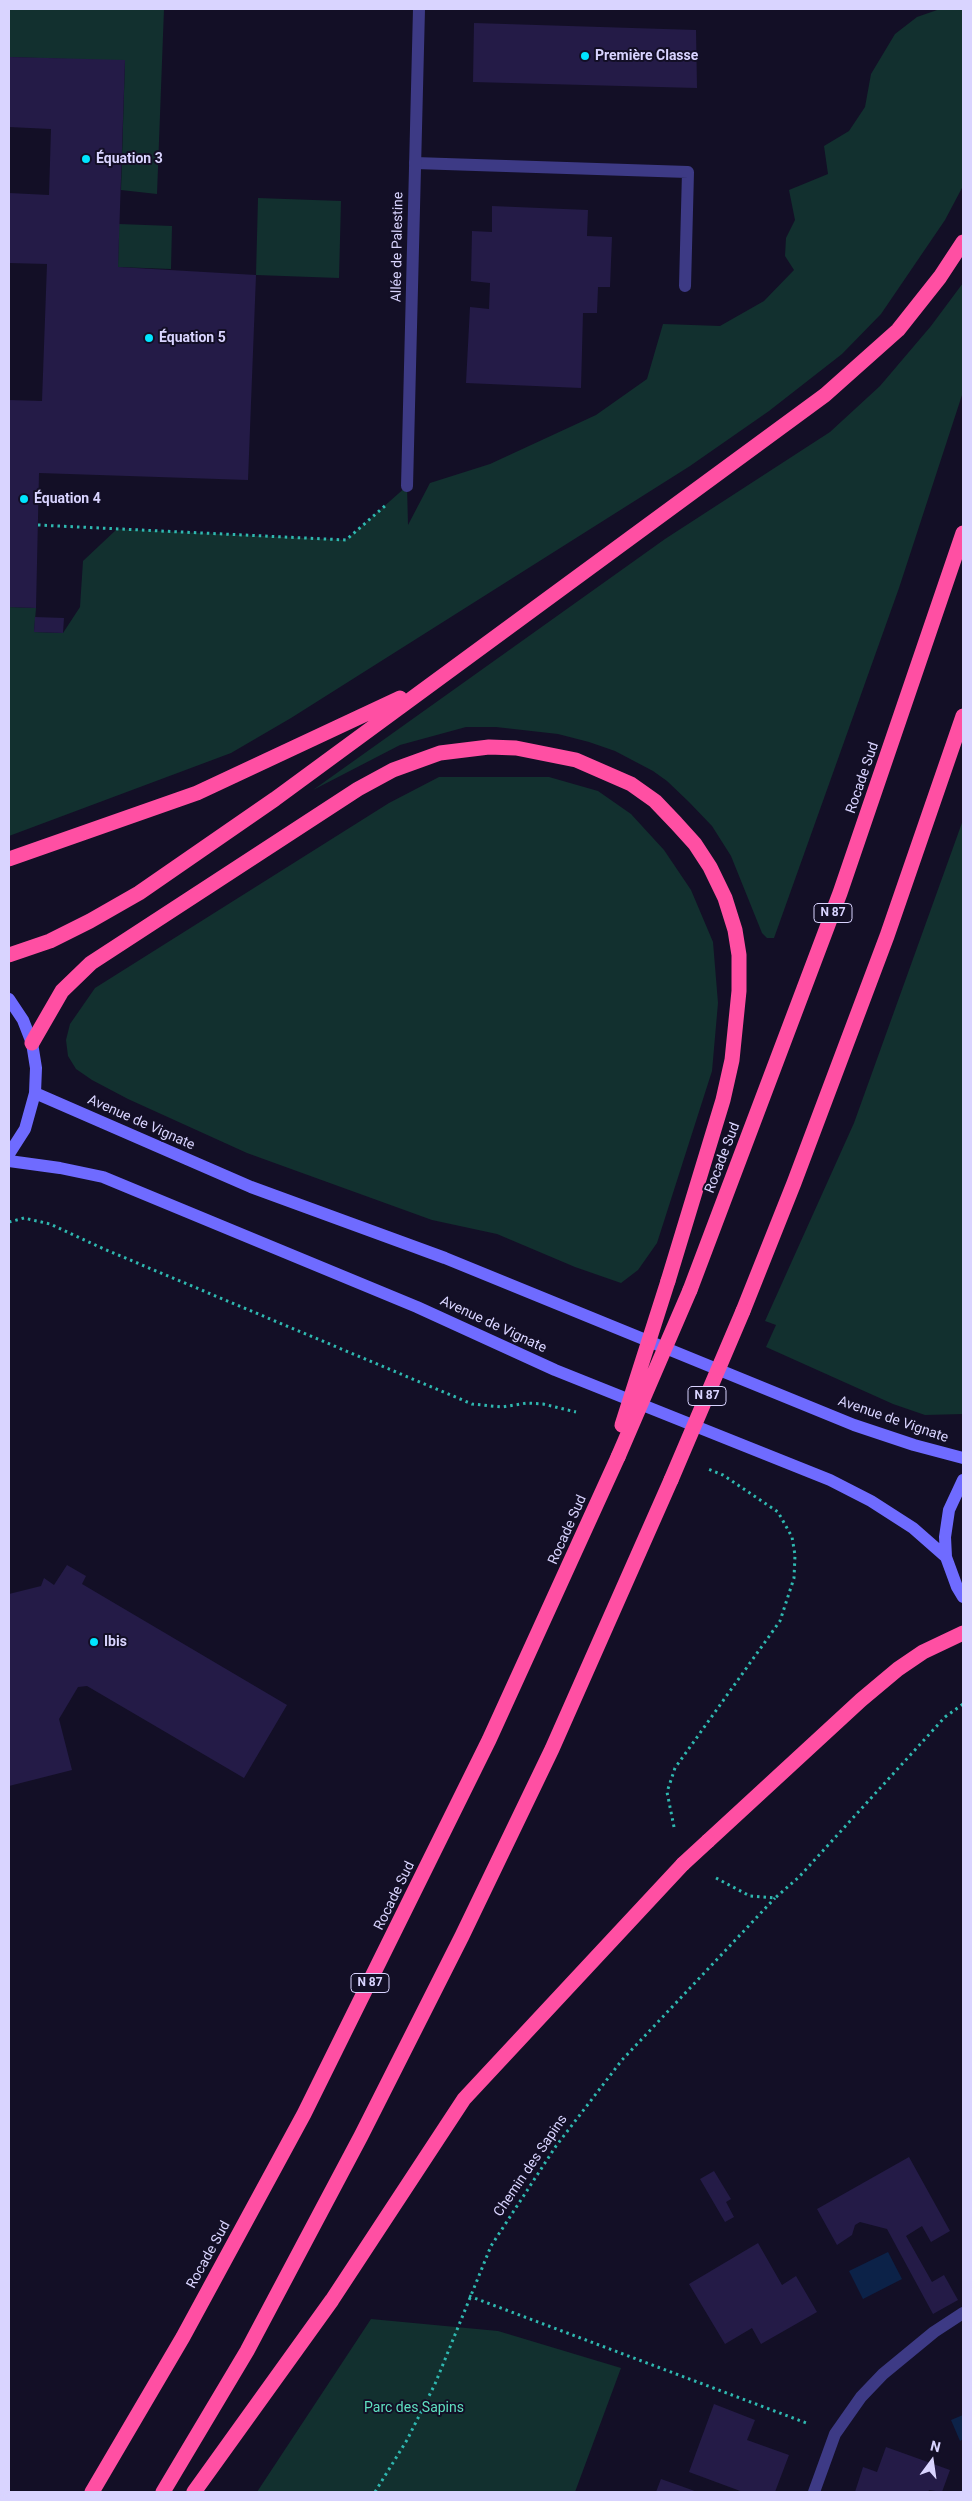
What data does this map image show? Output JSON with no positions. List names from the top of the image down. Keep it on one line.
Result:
{"streets":{"highway":["Rocade Sud","N 87"],"street":["Allée de Palestine","Avenue de Vignate"],"path":["Chemin des Sapins"]},"parks":["Parc des Sapins"],"places":["Première Classe","Équation 3","Équation 5","Équation 4","Ibis"],"north":"top"}
